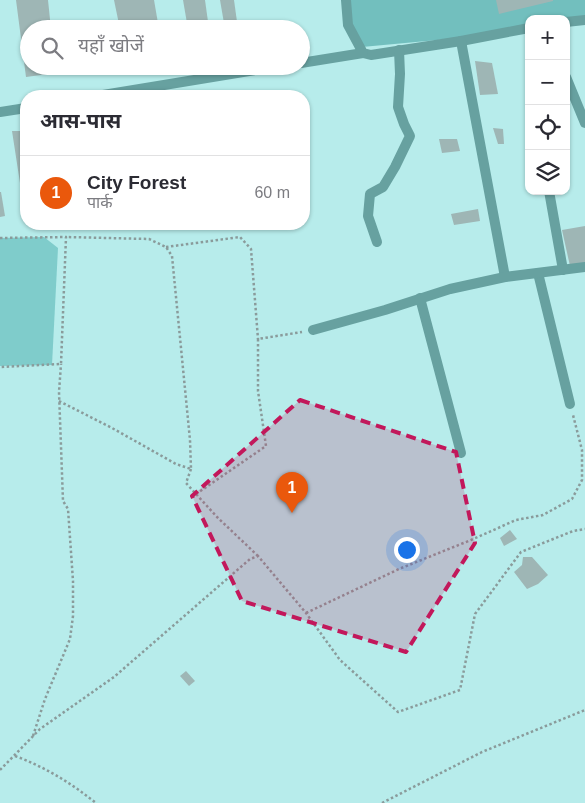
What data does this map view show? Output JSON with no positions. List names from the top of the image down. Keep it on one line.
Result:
{"page":{"map_buttons":["+","−"],"search":"यहाँ खोजें","heading":"आस-पास","list":[{"mark":"1","name":"City Forest","note":"पार्क","value":"60 m"}],"pins":"1"}}
